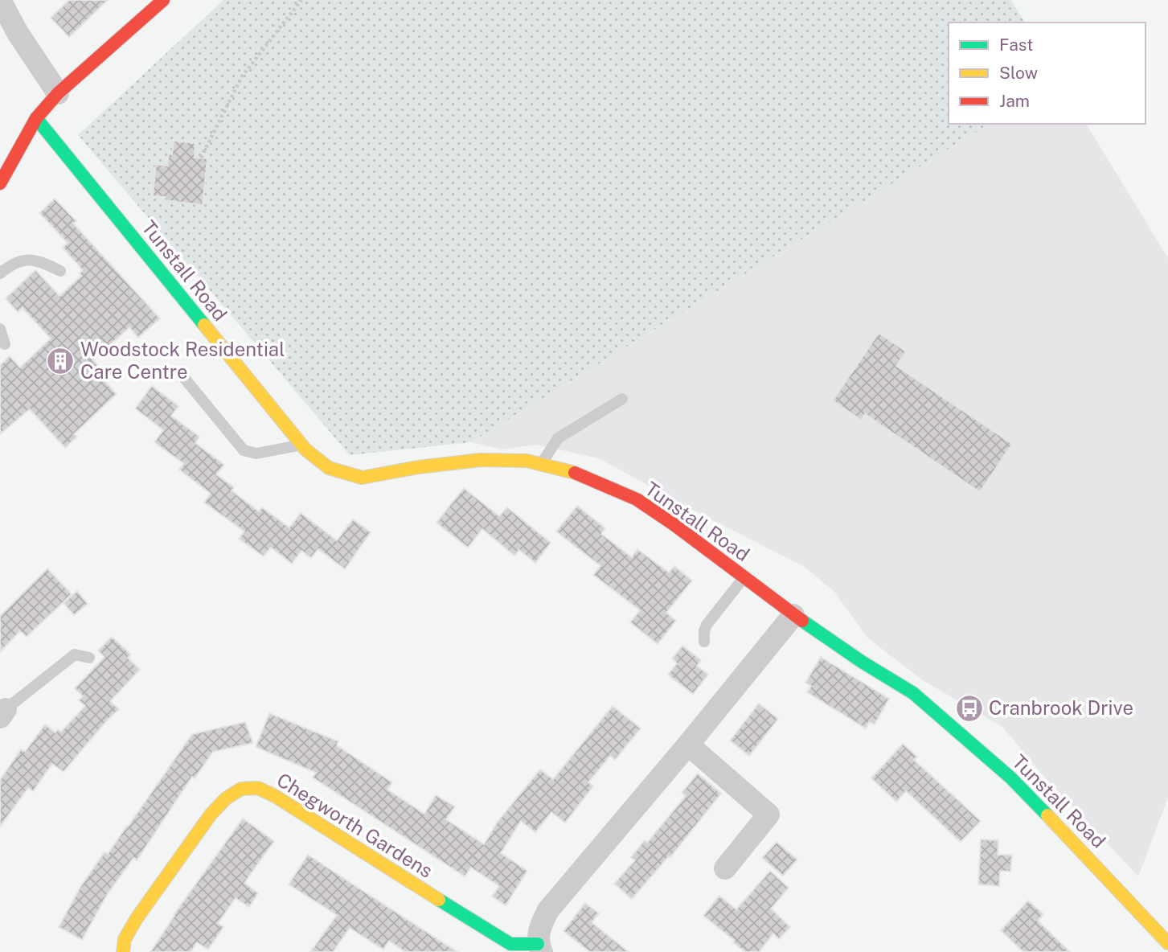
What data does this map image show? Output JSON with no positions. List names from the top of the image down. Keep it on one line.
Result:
{"streets":{"street":["Tunstall Road","Chegworth Gardens"]},"places":{"building":["Woodstock Residential Care Centre"],"bus stop":["Cranbrook Drive"]},"legend":["Fast","Slow","Jam"]}
